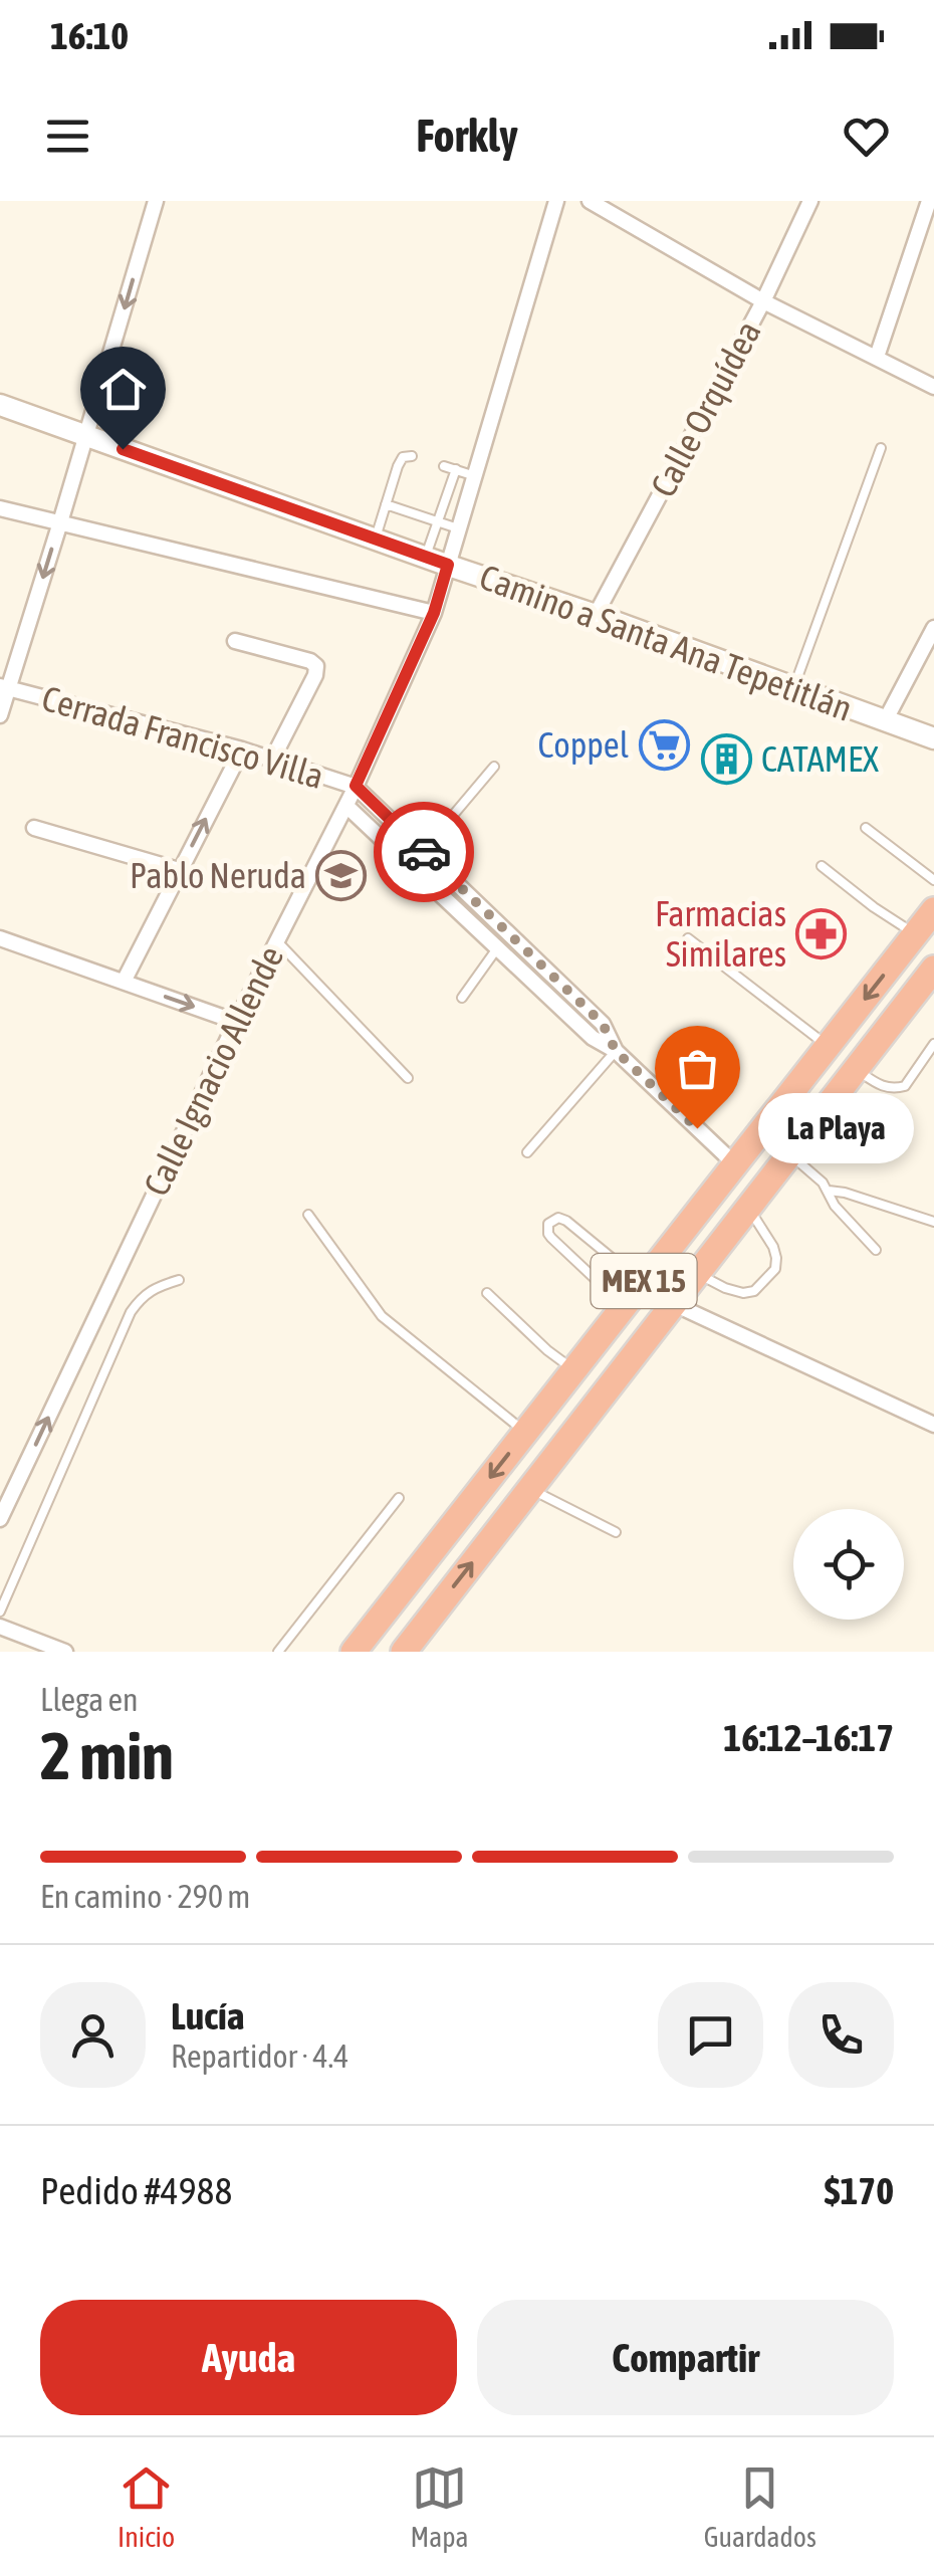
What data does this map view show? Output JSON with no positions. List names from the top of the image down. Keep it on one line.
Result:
{"streets":{"highway":["MEX 15"],"street":["Calle Orquídea","Camino a Santa Ana Tepetitlán","Cerrada Francisco Villa","Calle Ignacio Allende"]},"crossings":[["Calle Orquídea","Camino a Santa Ana Tepetitlán"],["Camino a Santa Ana Tepetitlán","Calle Ignacio Allende"],["Cerrada Francisco Villa","Calle Ignacio Allende"],["Cerrada Francisco Villa","MEX 15"]],"one_way":["Calle Ignacio Allende"],"places":{"supermarket":["Coppel"],"building":["CATAMEX"],"school or university":["Pablo Neruda"],"pharmacy":["Farmacias Similares"],"other":["La Playa"]},"page":{"status":"16:10","header":"Forkly","bubble":"La Playa","heading":["2 min","Llega en","16:12–16:17"],"panel":["Lucía","Repartidor · 4.4","Pedido #4988","$170"],"bar":"En camino · 290 m","buttons":["Ayuda","Compartir"],"tabs":["Inicio","Mapa","Guardados"]}}
